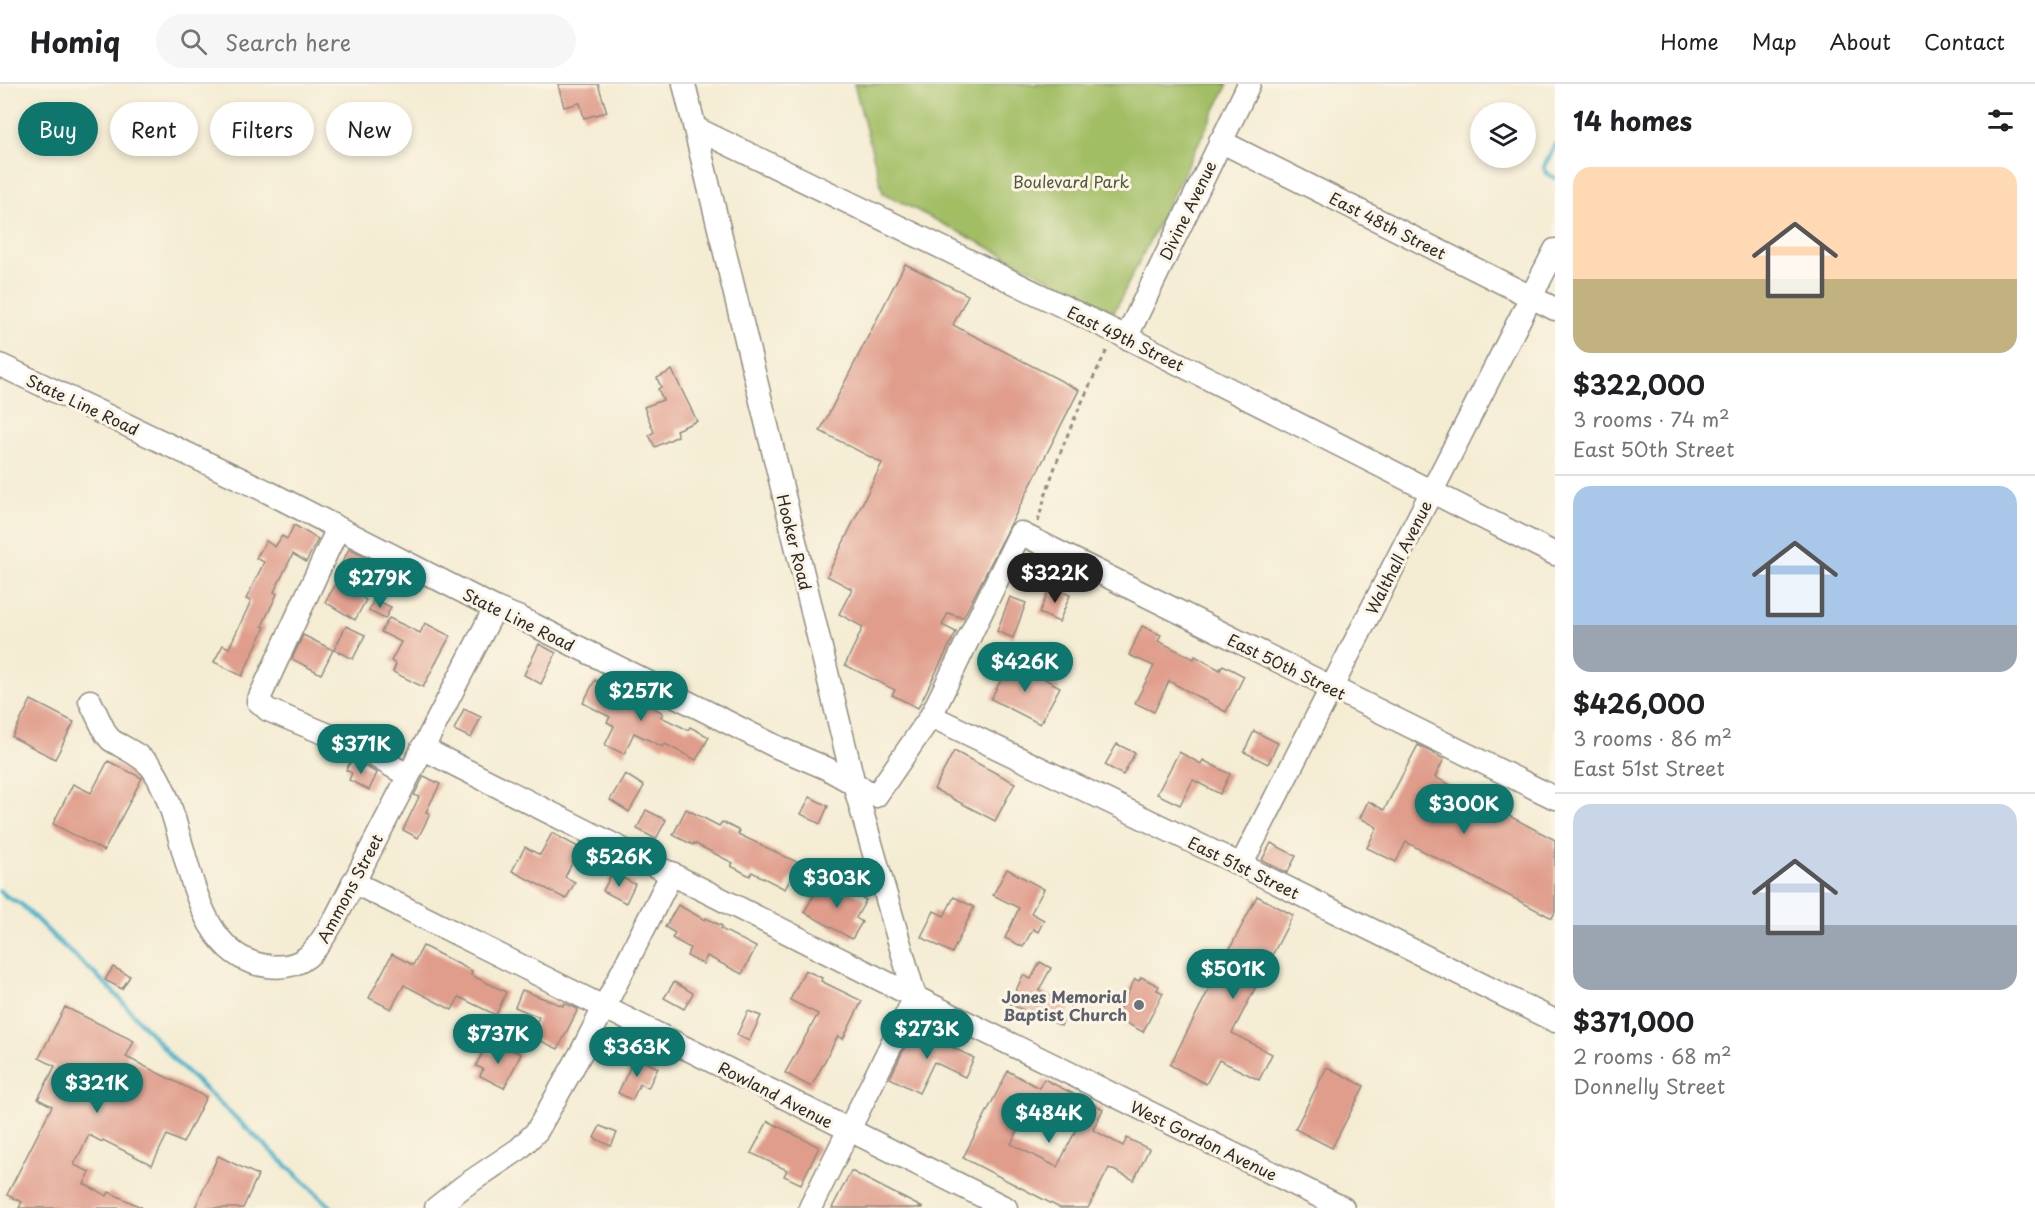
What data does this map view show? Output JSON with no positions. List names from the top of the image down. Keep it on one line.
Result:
{"streets":{"street":["Divine Avenue","East 48th Street","East 49th Street","State Line Road","Hooker Road","Walthall Avenue","East 50th Street","East 51st Street","Ammons Street","Rowland Avenue","West Gordon Avenue"]},"crossings":[["Divine Avenue","East 48th Street"],["Divine Avenue","East 49th Street"],["East 48th Street","Walthall Avenue"],["East 49th Street","Hooker Road"],["East 49th Street","Walthall Avenue"],["State Line Road","Hooker Road"],["State Line Road","East 51st Street"],["State Line Road","Ammons Street"],["Hooker Road","West Gordon Avenue"],["Walthall Avenue","East 50th Street"],["Walthall Avenue","East 51st Street"],["Ammons Street","Rowland Avenue"],["Ammons Street","West Gordon Avenue"]],"parks":["Boulevard Park"],"places":["Jones Memorial Baptist Church"],"page":{"header":"Homiq","search":"Search here","nav":["Home","Map","About","Contact"],"heading":"14 homes","chip":["Buy","Rent","Filters","New"],"list":[{"name":"$322,000","note":"3 rooms · 74 m² · East 50th Street"},{"name":"$426,000","note":"3 rooms · 86 m² · East 51st Street"},{"name":"$371,000","note":"2 rooms · 68 m² · Donnelly Street"}],"price":["$322K","$279K","$426K","$257K","$371K","$300K","$526K","$303K","$501K","$273K","$737K","$363K","$321K","$484K"]}}
